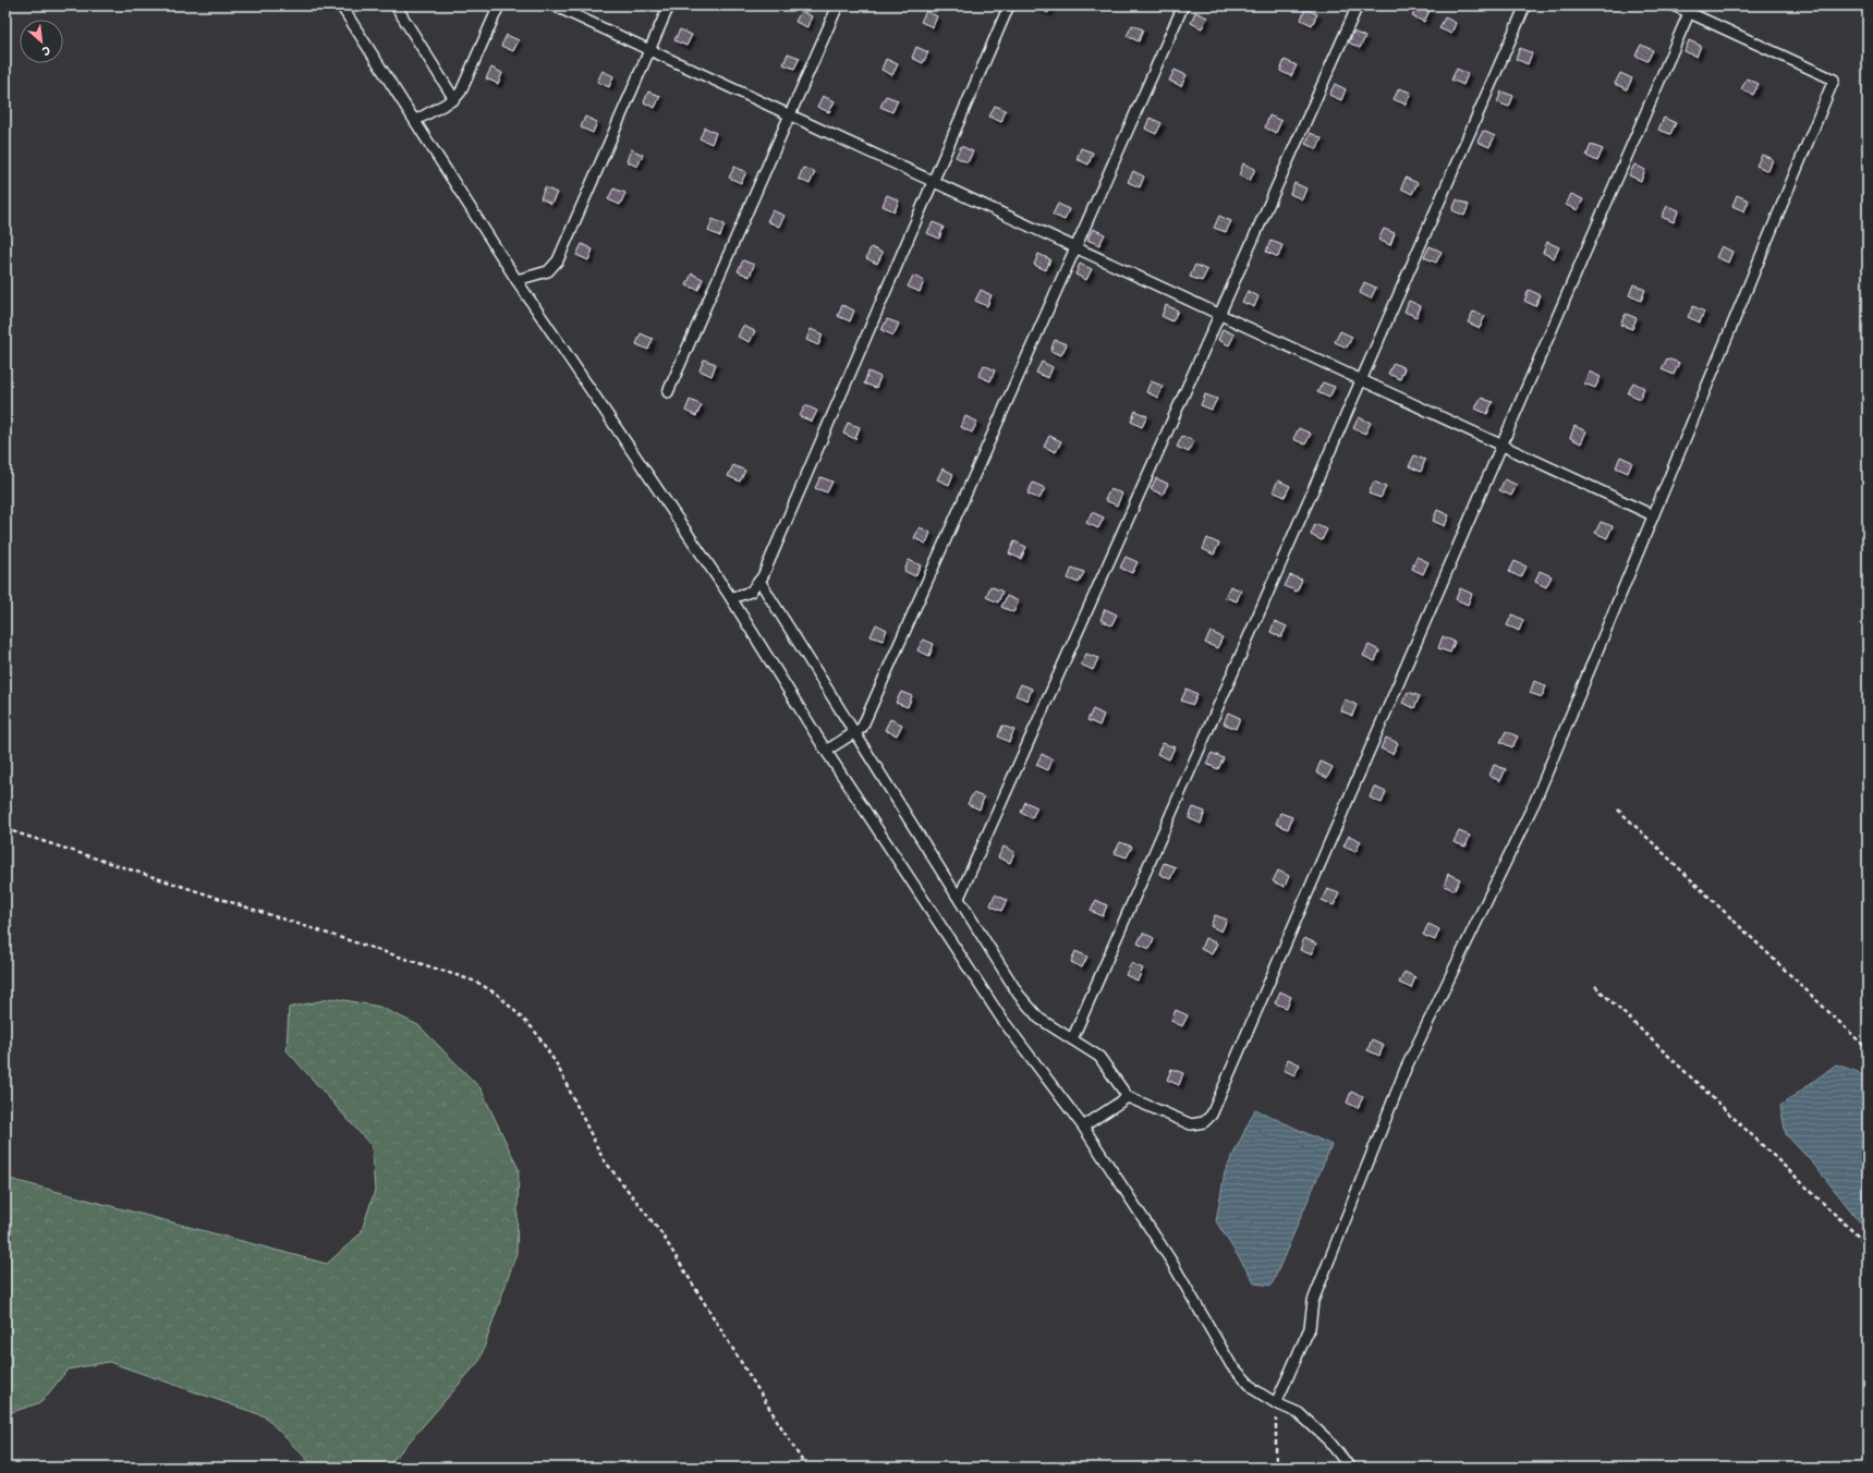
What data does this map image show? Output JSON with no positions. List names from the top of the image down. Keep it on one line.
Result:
{"north":"bottom right"}
